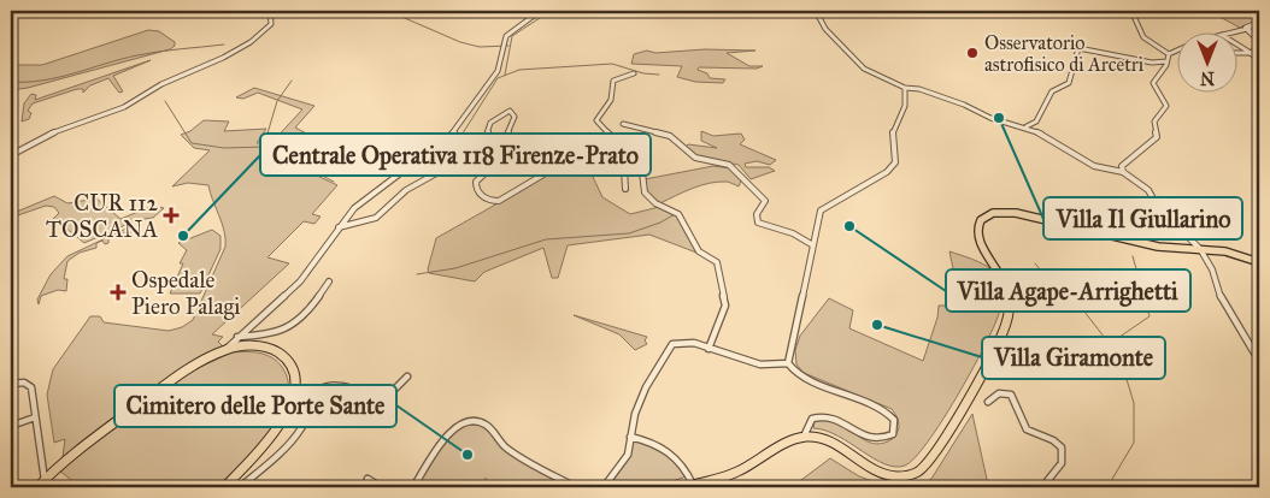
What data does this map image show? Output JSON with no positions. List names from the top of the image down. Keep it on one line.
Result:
{"places":{"other":["Osservatorio astrofisico di Arcetri","Villa Il Giullarino","Villa Agape-Arrighetti","Centrale Operativa 118 Firenze-Prato","Villa Giramonte","Cimitero delle Porte Sante"],"health":["CUR 112 TOSCANA","Ospedale Piero Palagi"]},"north":"bottom"}
